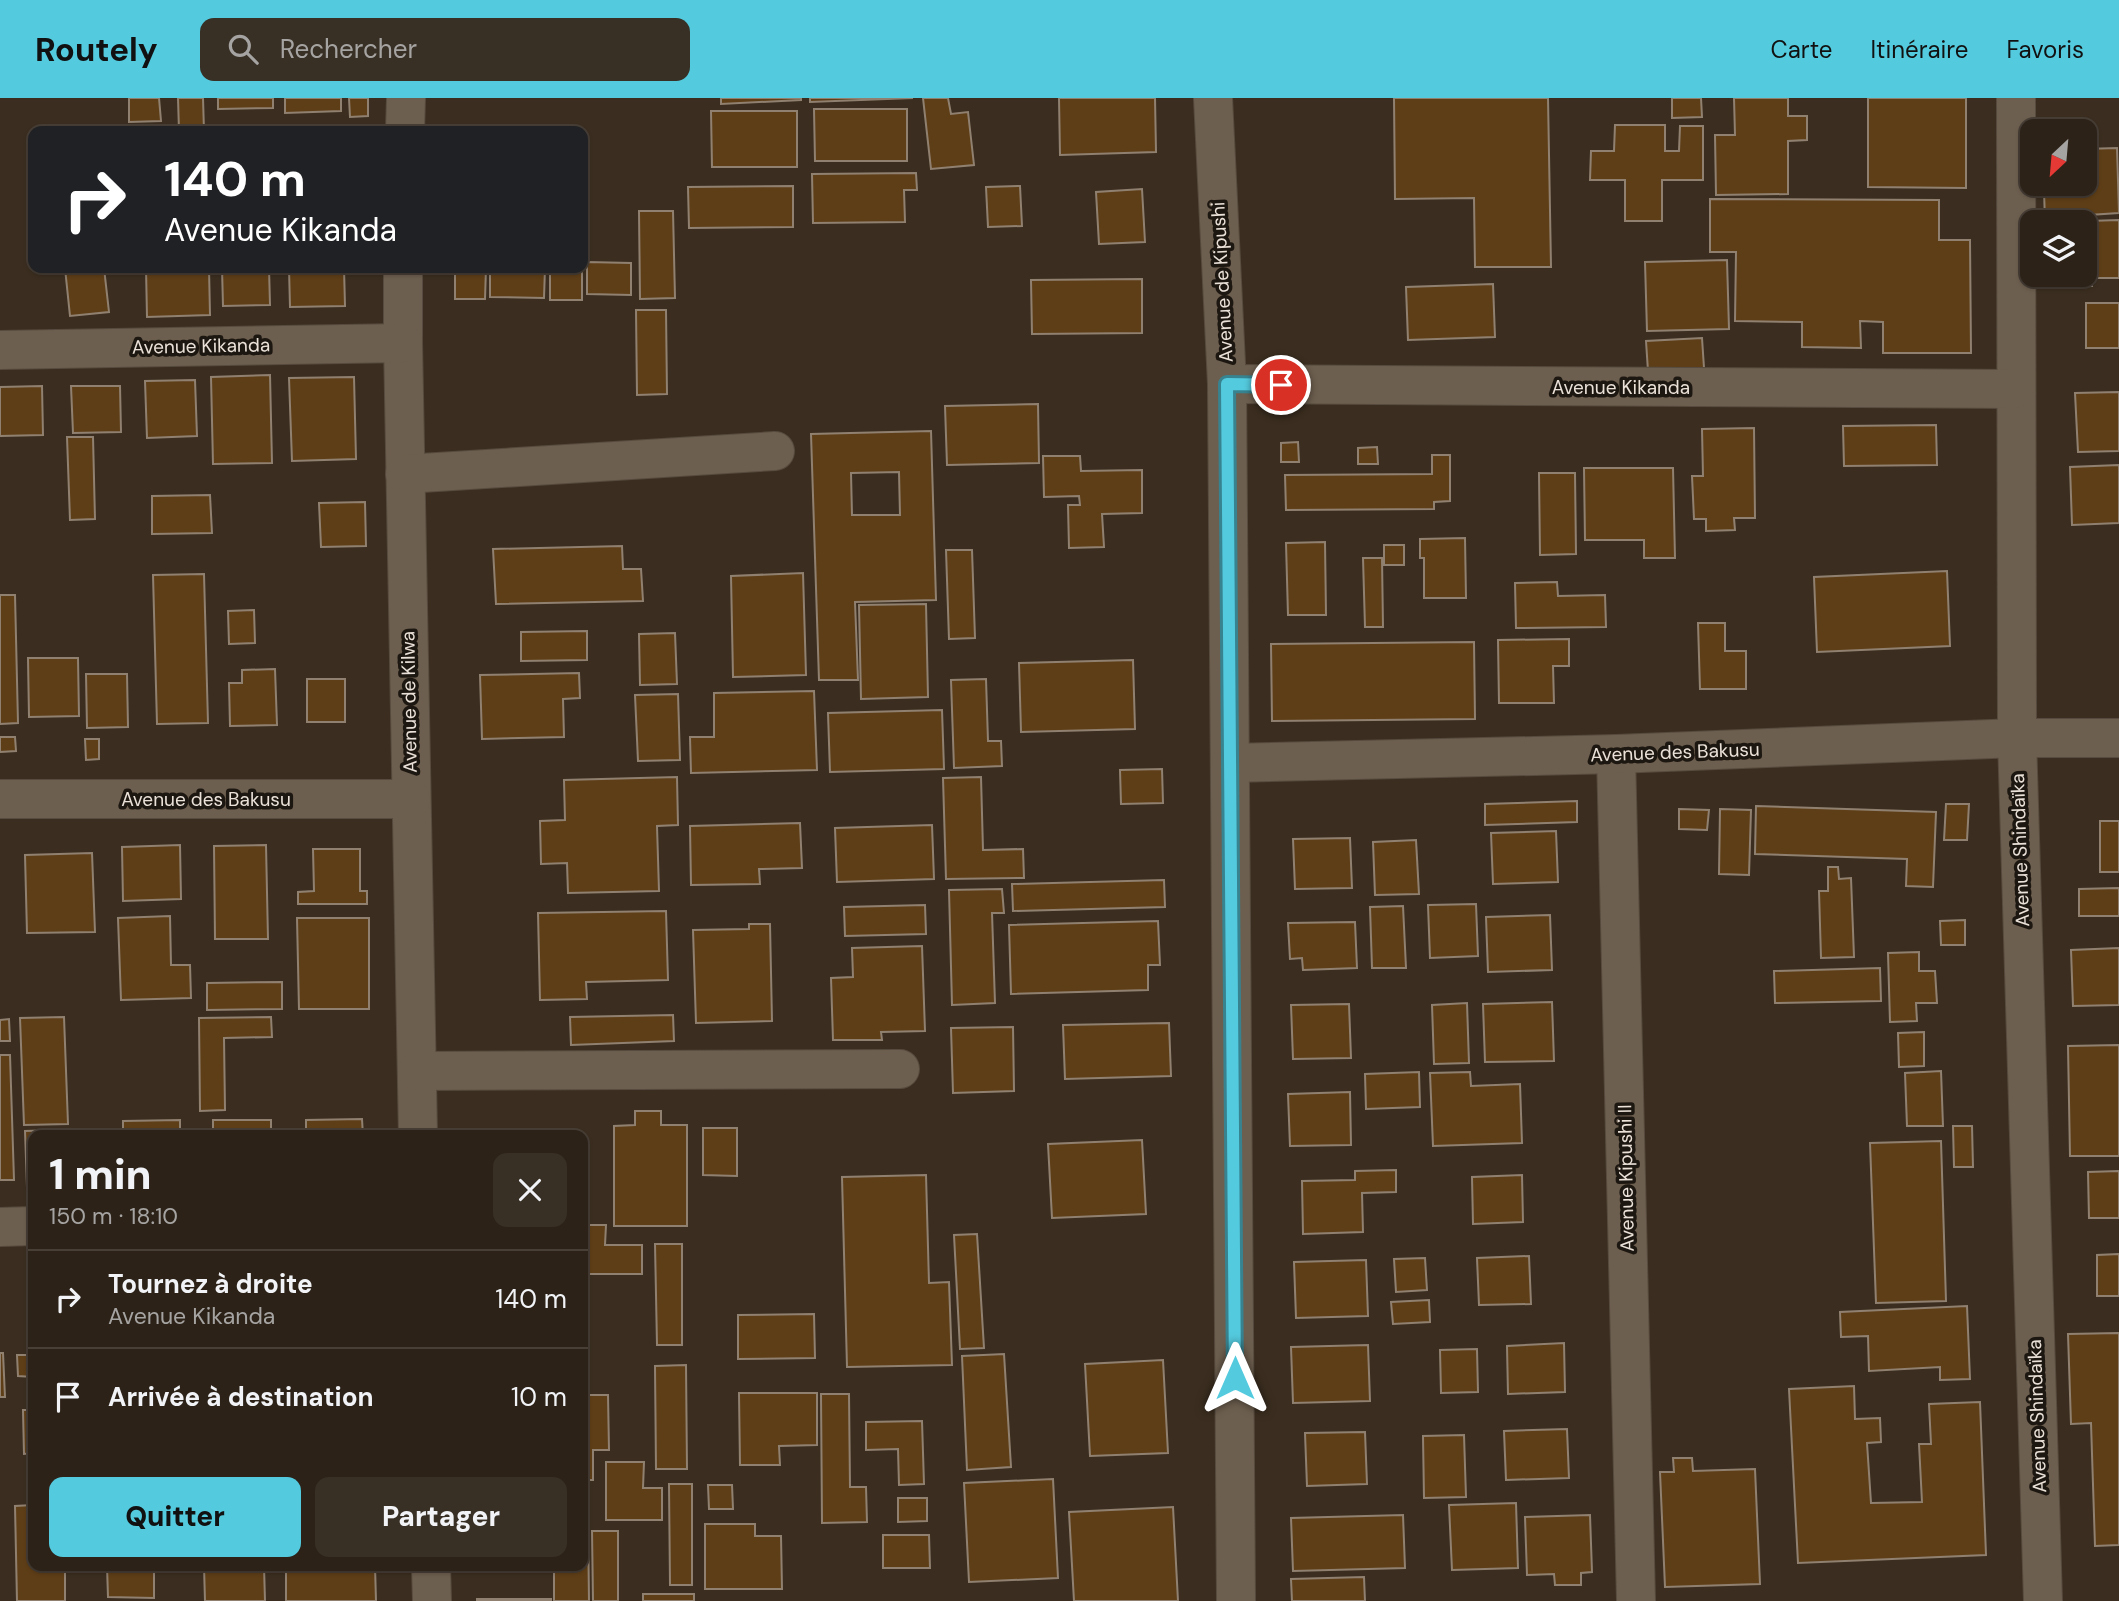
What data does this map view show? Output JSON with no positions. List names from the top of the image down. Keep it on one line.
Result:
{"streets":{"street":["Avenue de Kipushi","Avenue Kikanda","Avenue de Kilwa","Avenue des Bakusu","Avenue Shindaïka","Avenue Kipushi II"]},"crossings":[["Avenue de Kipushi","Avenue Kikanda"],["Avenue de Kipushi","Avenue des Bakusu"],["Avenue Kikanda","Avenue de Kilwa"],["Avenue Kikanda","Avenue Shindaïka"],["Avenue de Kilwa","Avenue des Bakusu"],["Avenue des Bakusu","Avenue Shindaïka"],["Avenue des Bakusu","Avenue Kipushi II"]],"north":"bottom left","page":{"header":"Routely","search":"Rechercher","nav":["Carte","Itinéraire","Favoris"],"turn":["140 m","Avenue Kikanda"],"heading":["1 min","150 m · 18:10"],"list":[{"name":"Tournez à droite","note":"Avenue Kikanda","value":"140 m"},{"name":"Arrivée à destination","value":"10 m"}],"buttons":["Quitter","Partager"]}}
